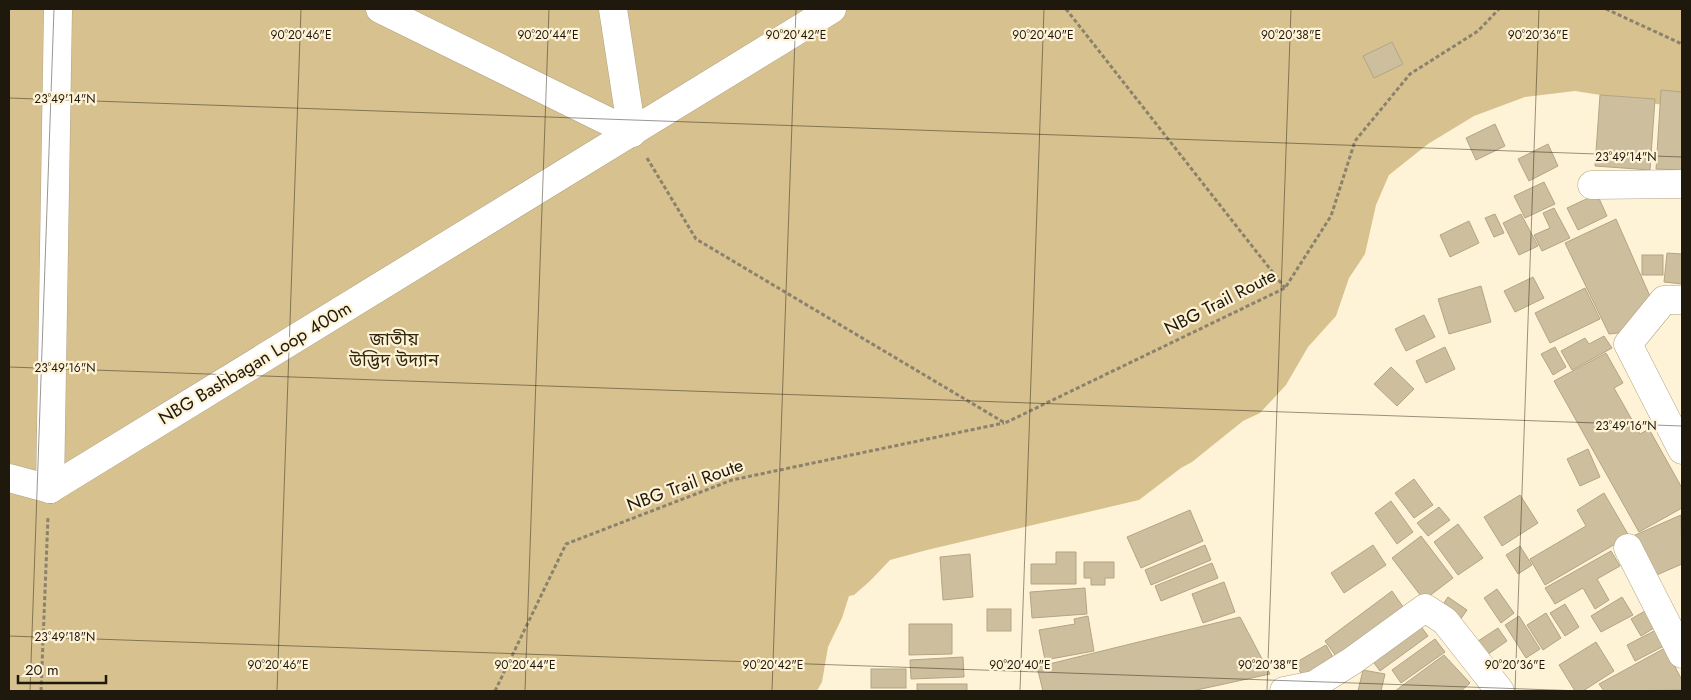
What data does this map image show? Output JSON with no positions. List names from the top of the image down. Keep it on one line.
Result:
{"streets":{"street":["NBG Bashbagan Loop 400m"],"path":["NBG Trail Route"]},"parks":["জাতীয় উদ্ভিদ উদ্যান"],"scale_bar":"20 m","coordinates":["90°20'46\"E","90°20'44\"E","90°20'42\"E","90°20'40\"E","90°20'38\"E","90°20'36\"E","23°49'14\"N","23°49'16\"N","23°49'18\"N"]}
